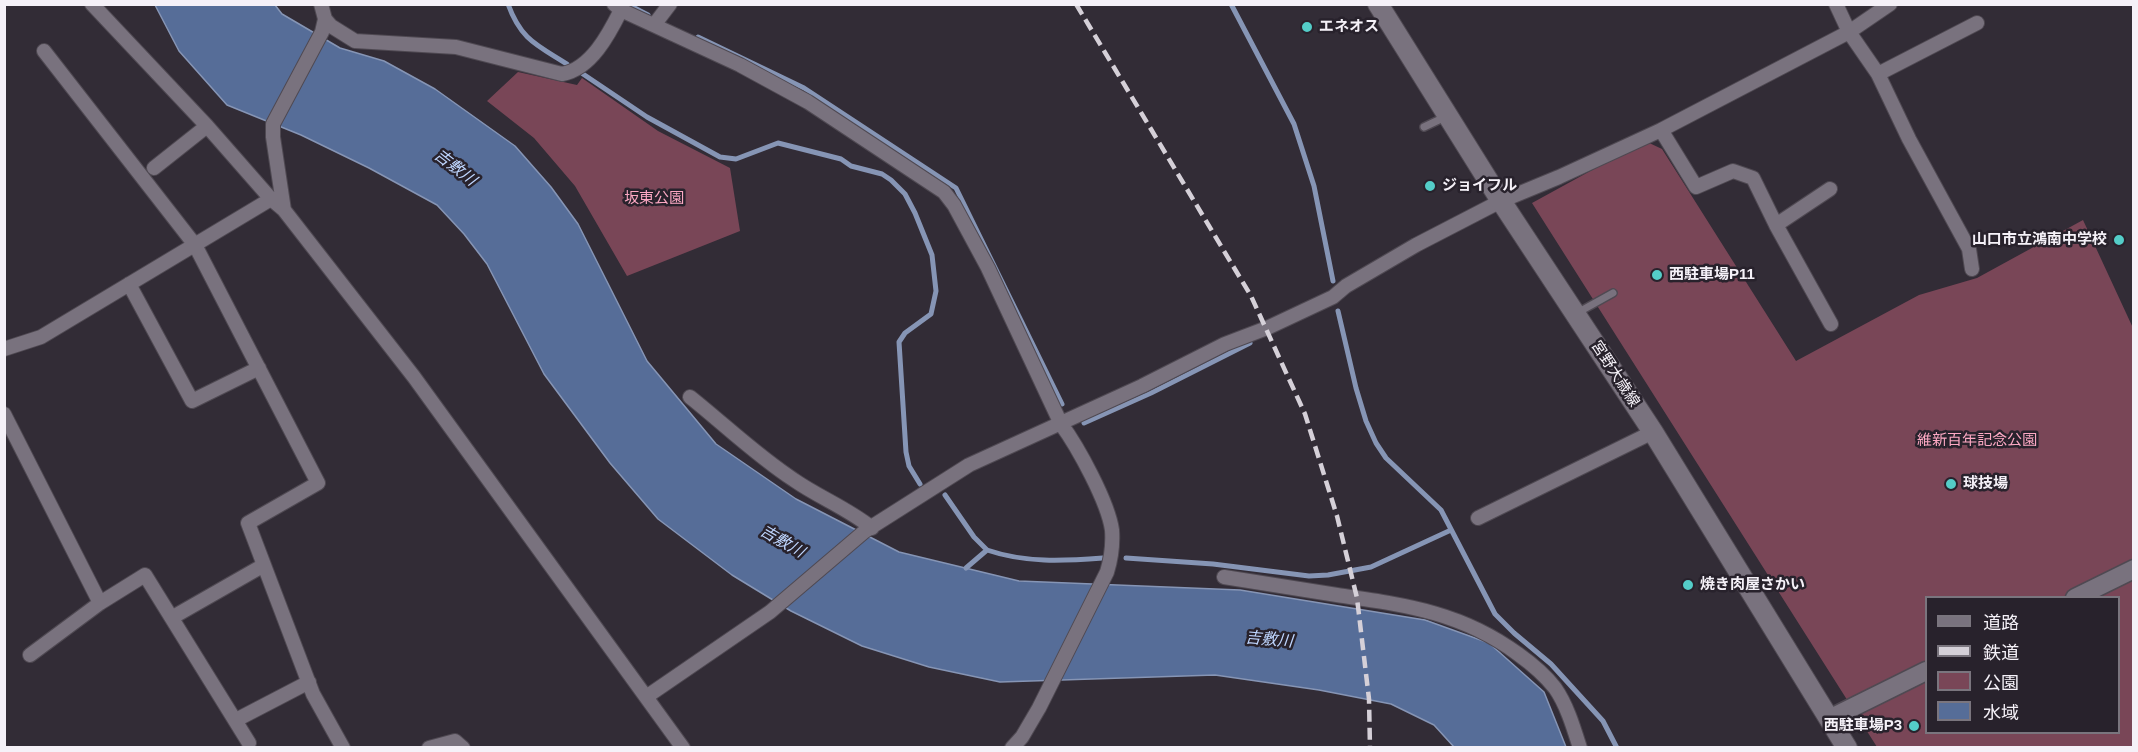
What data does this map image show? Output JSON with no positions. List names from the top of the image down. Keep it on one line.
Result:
{"streets":{"main road":["宮野大歳線"]},"water":["吉敷川"],"parks":["坂東公園","維新百年記念公園"],"places":["エネオス","ジョイフル","山口市立鴻南中学校","西駐車場P11","球技場","焼き肉屋さかい","西駐車場P3"],"legend":["道路","鉄道","公園","水域"]}
